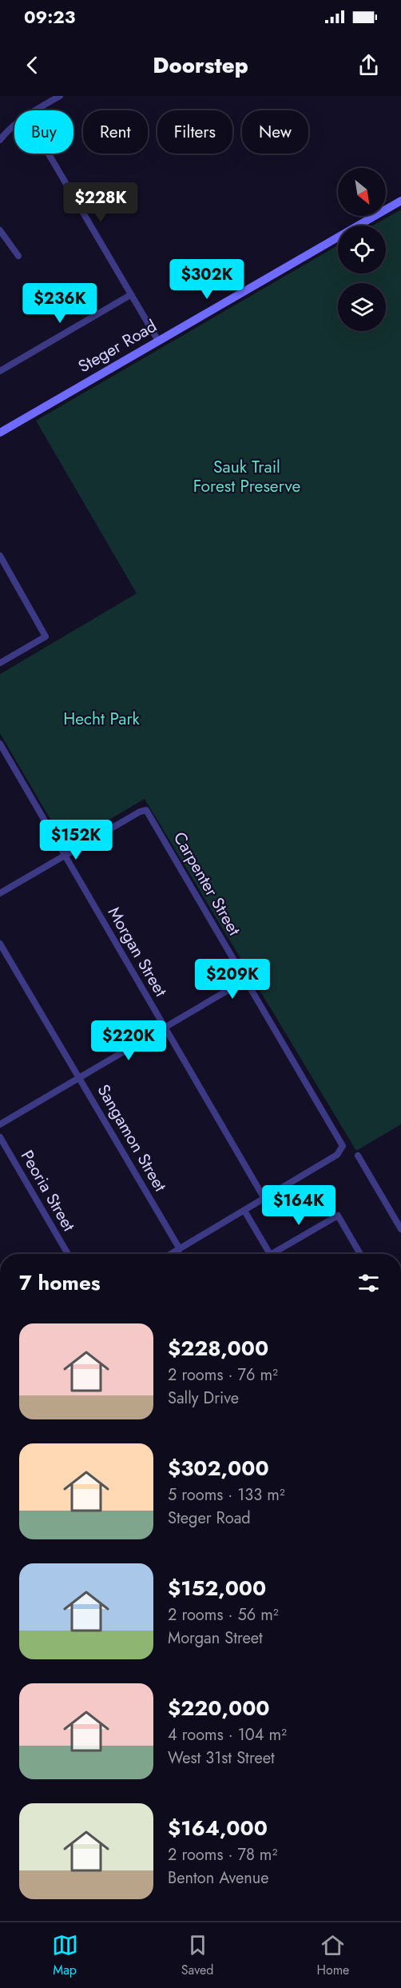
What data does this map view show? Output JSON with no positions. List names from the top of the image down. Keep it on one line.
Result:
{"streets":{"street":["Steger Road","Carpenter Street","Morgan Street","Sangamon Street","Peoria Street"]},"crossings":[["Carpenter Street","Morgan Street"]],"parks":["Sauk Trail Forest Preserve","Hecht Park"],"north":"bottom right","page":{"status":"09:23","header":"Doorstep","chip":["Buy","Rent","Filters","New"],"price":["$228K","$302K","$236K","$152K","$209K","$220K","$164K"],"heading":"7 homes","list":[{"name":"$228,000","note":"2 rooms · 76 m² · Sally Drive"},{"name":"$302,000","note":"5 rooms · 133 m² · Steger Road"},{"name":"$152,000","note":"2 rooms · 56 m² · Morgan Street"},{"name":"$220,000","note":"4 rooms · 104 m² · West 31st Street"},{"name":"$164,000","note":"2 rooms · 78 m² · Benton Avenue"}],"tabs":["Map","Saved","Home"]}}
